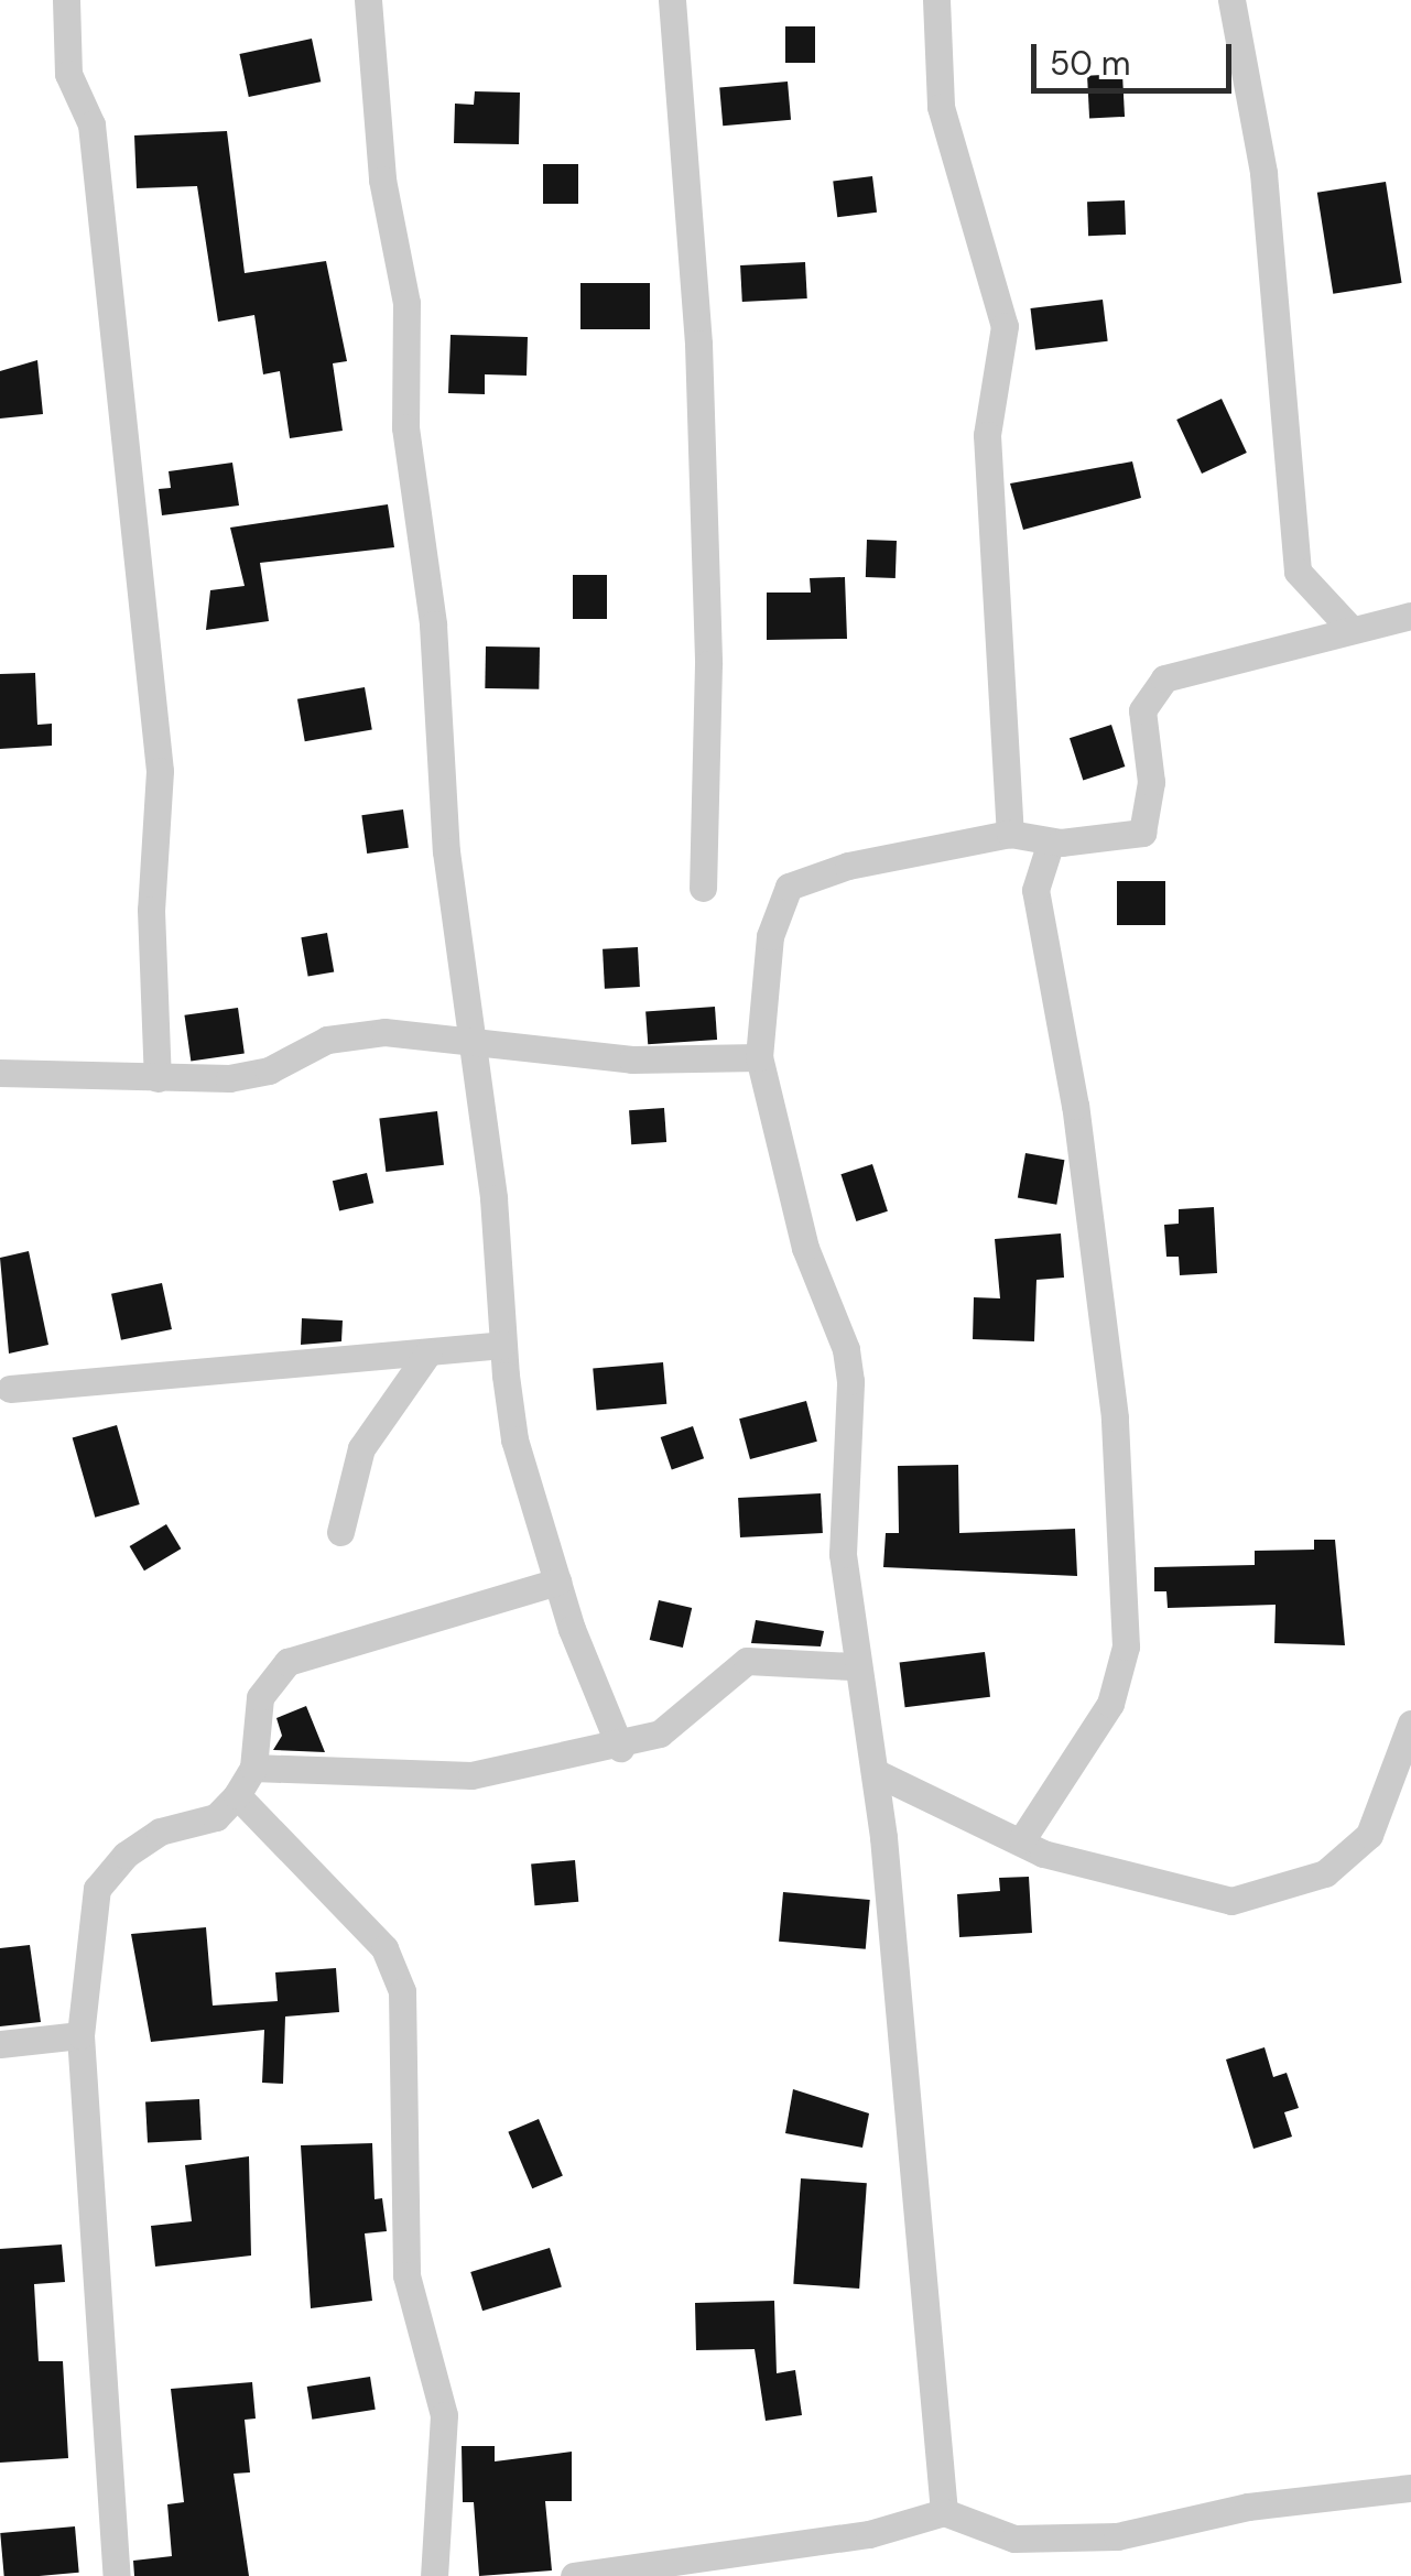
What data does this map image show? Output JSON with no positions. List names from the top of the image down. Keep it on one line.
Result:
{"scale_bar":"50 m"}
